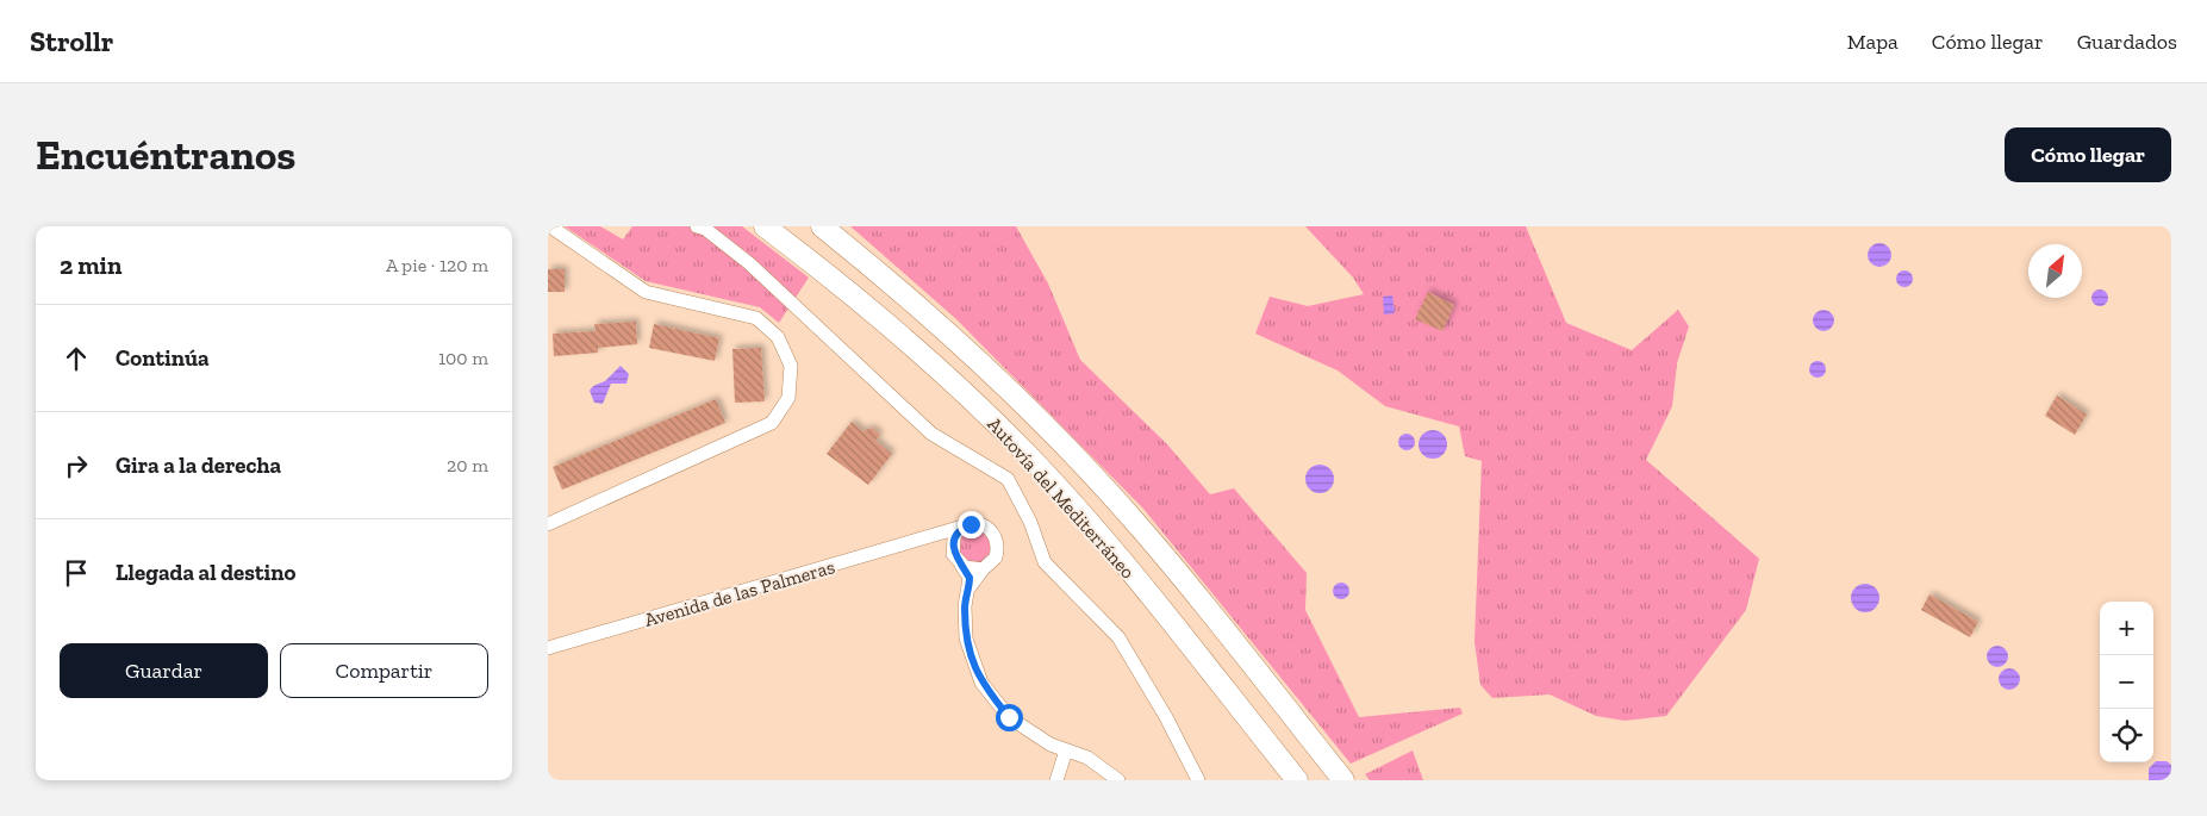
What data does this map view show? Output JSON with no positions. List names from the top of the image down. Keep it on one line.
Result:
{"streets":{"highway":["Autovía del Mediterráneo"],"street":["Avenida de las Palmeras"]},"north":"top right","page":{"header":"Strollr","nav":["Mapa","Cómo llegar","Guardados"],"buttons":["Cómo llegar",["Guardar","Compartir"]],"title":"Encuéntranos","heading":["2 min","A pie · 120 m"],"list":[["Continúa","100 m"],["Gira a la derecha","20 m"],"Llegada al destino"],"map_buttons":["+","−"]}}
